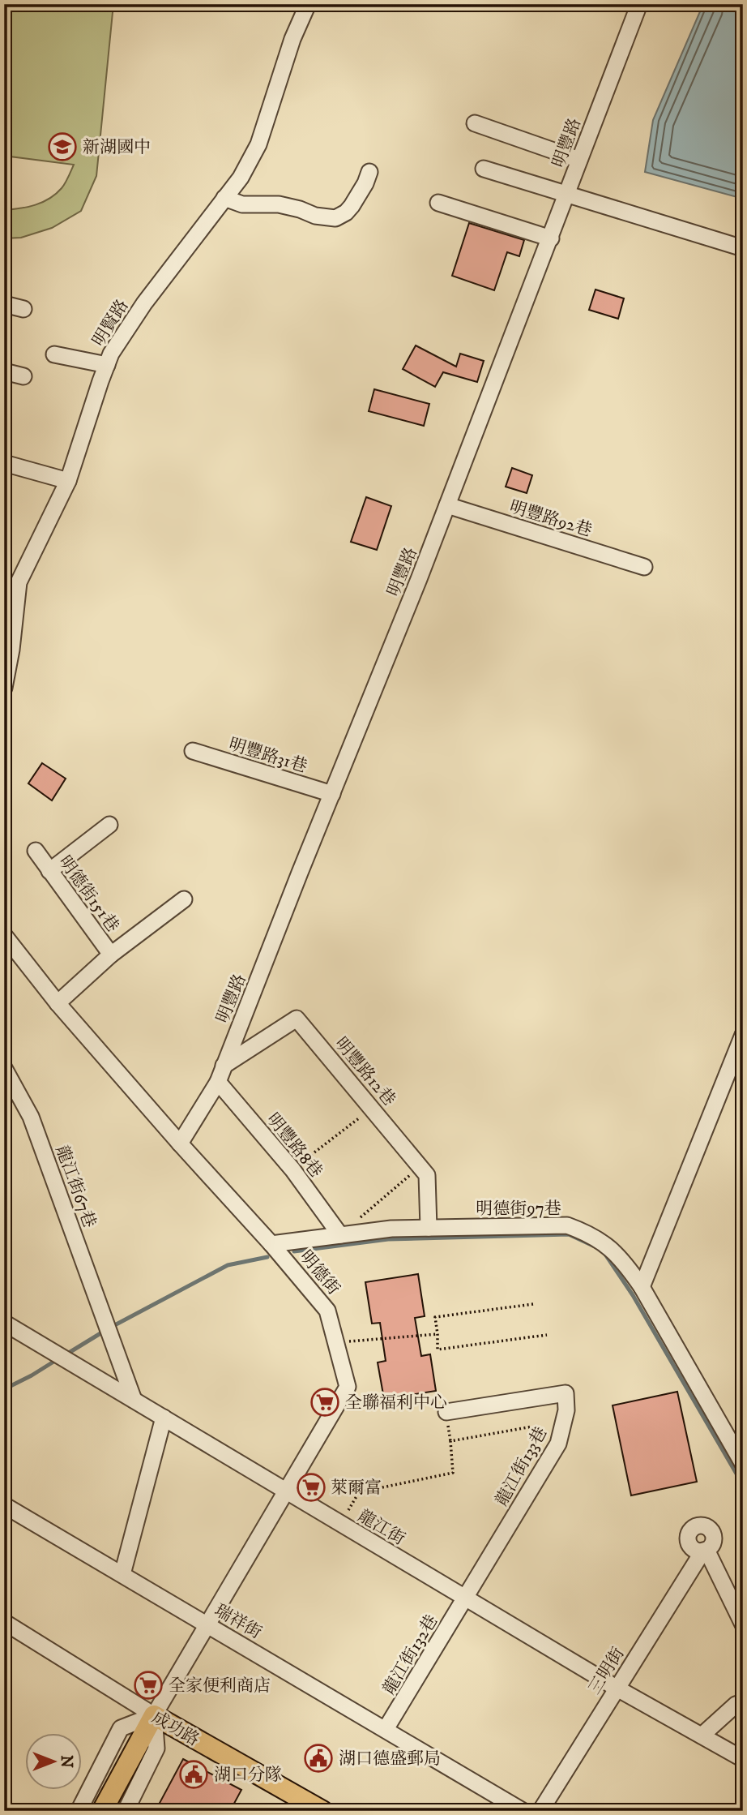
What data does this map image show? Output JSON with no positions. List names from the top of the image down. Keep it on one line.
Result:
{"streets":{"main road":["成功路"],"street":["明豐路","明賢路","明豐路92巷","明豐路31巷","明德街151巷","明豐路12巷","明豐路8巷","龍江街67巷","明德街97巷","明德街","龍江街133巷","龍江街","瑞祥街","龍江街132巷","三明街"]},"crossings":[["明豐路","明豐路92巷"],["明豐路","明豐路31巷"],["明豐路","明豐路12巷"],["明豐路","明豐路8巷"],["明豐路","明德街"],["明德街151巷","明德街"],["明豐路12巷","明德街97巷"],["明豐路8巷","明德街97巷"],["龍江街67巷","龍江街"],["明德街97巷","明德街"],["明德街","龍江街"],["明德街","瑞祥街"],["明德街","成功路"],["龍江街133巷","龍江街"],["龍江街133巷","龍江街132巷"],["龍江街","龍江街132巷"],["龍江街","三明街"],["瑞祥街","龍江街132巷"]],"places":{"school or university":["新湖國中"],"supermarket":["全聯福利中心","萊爾富","全家便利商店"],"public building":["湖口德盛郵局","湖口分隊"]},"north":"right"}
